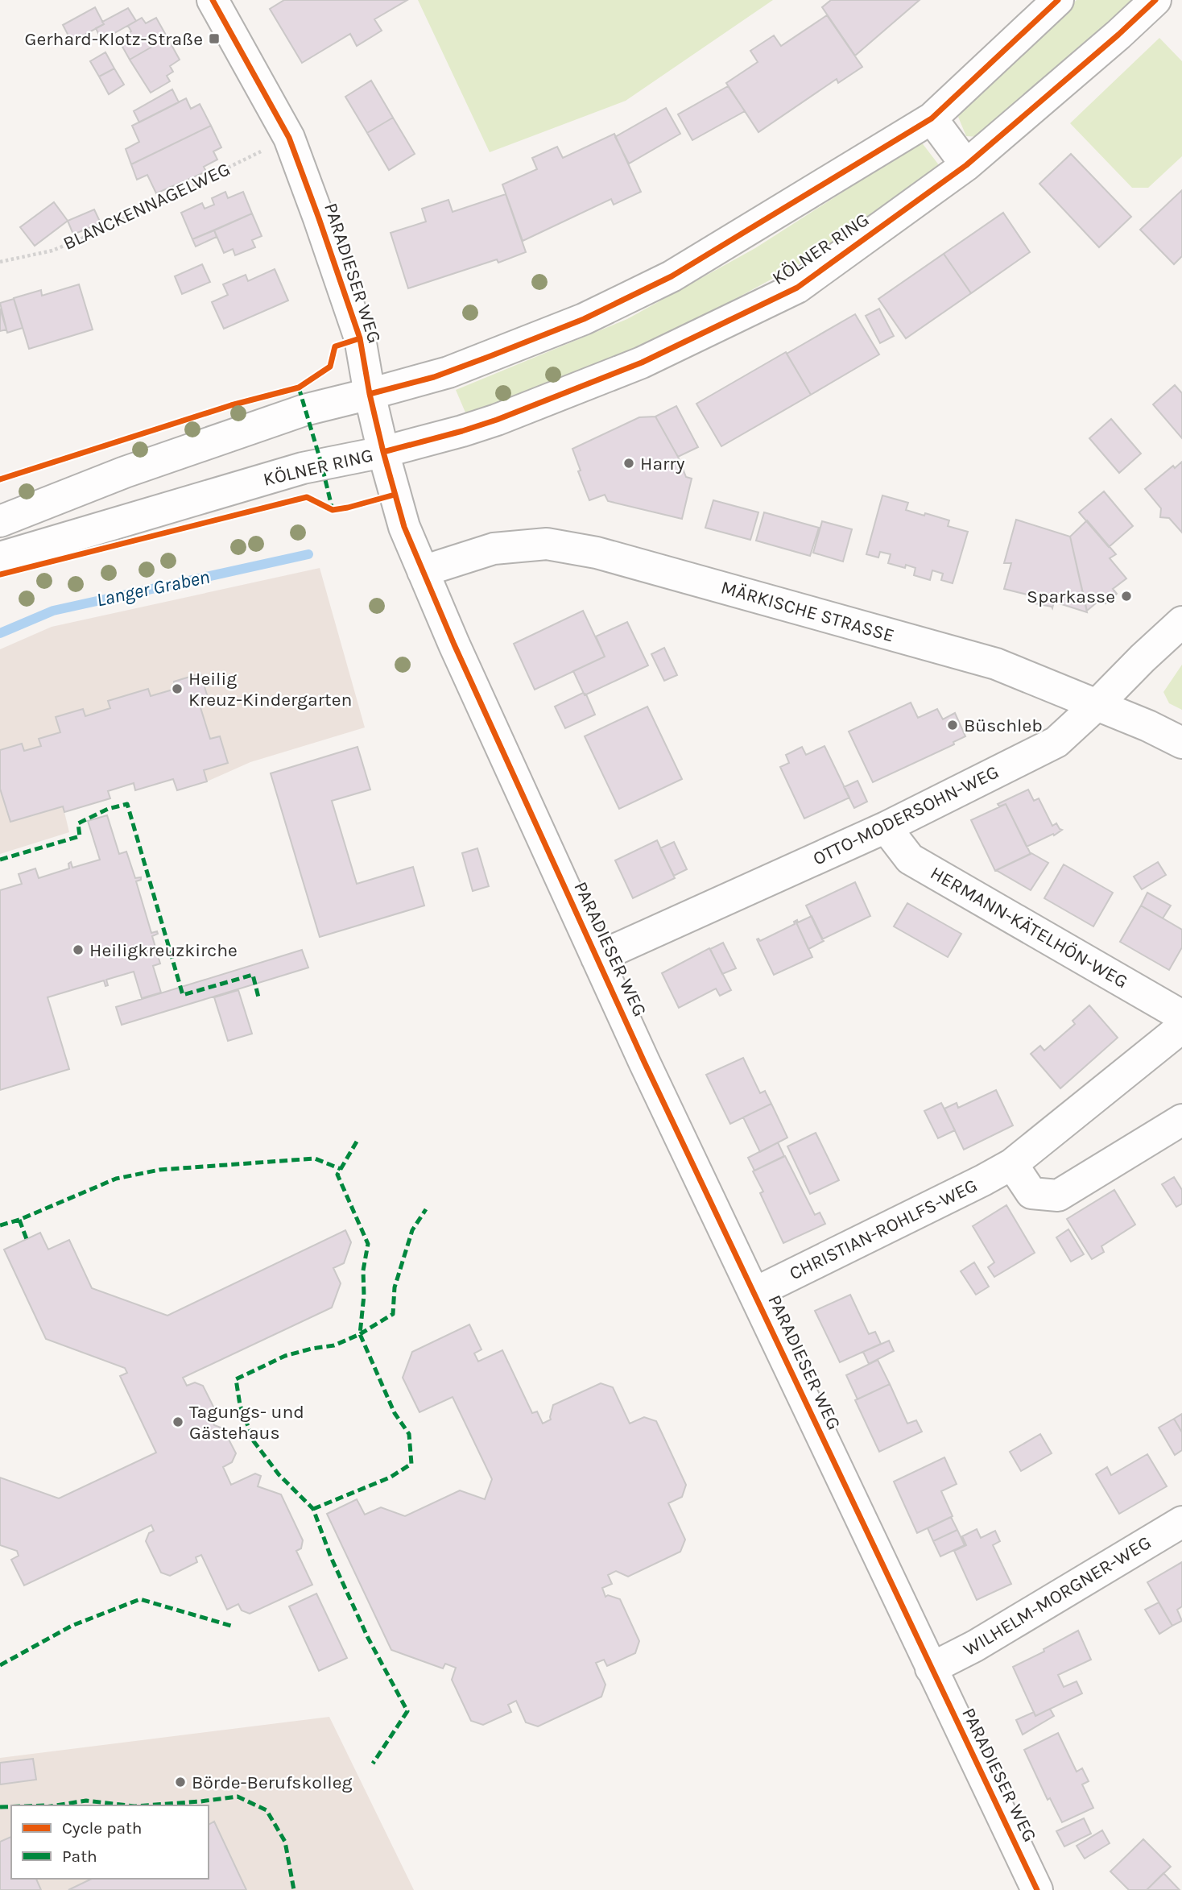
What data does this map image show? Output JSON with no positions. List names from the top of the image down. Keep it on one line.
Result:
{"streets":{"street":["KÖLNER RING","PARADIESER WEG","MÄRKISCHE STRASSE","OTTO-MODERSOHN-WEG","HERMANN-KÄTELHÖN-WEG","CHRISTIAN-ROHLFS-WEG","WILHELM-MORGNER-WEG"],"path":["BLANCKENNAGELWEG"]},"crossings":[["BLANCKENNAGELWEG","PARADIESER WEG"],["KÖLNER RING","PARADIESER WEG"],["PARADIESER WEG","MÄRKISCHE STRASSE"],["PARADIESER WEG","OTTO-MODERSOHN-WEG"],["PARADIESER WEG","CHRISTIAN-ROHLFS-WEG"],["PARADIESER WEG","WILHELM-MORGNER-WEG"],["MÄRKISCHE STRASSE","OTTO-MODERSOHN-WEG"],["OTTO-MODERSOHN-WEG","HERMANN-KÄTELHÖN-WEG"]],"water":["Langer Graben"],"places":{"transit":["Gerhard-Klotz-Straße"],"other":["Harry","Sparkasse","Heilig Kreuz-Kindergarten","Büschleb","Heiligkreuzkirche","Tagungs- und Gästehaus","Börde-Berufskolleg"]},"legend":["Cycle path","Path"]}
